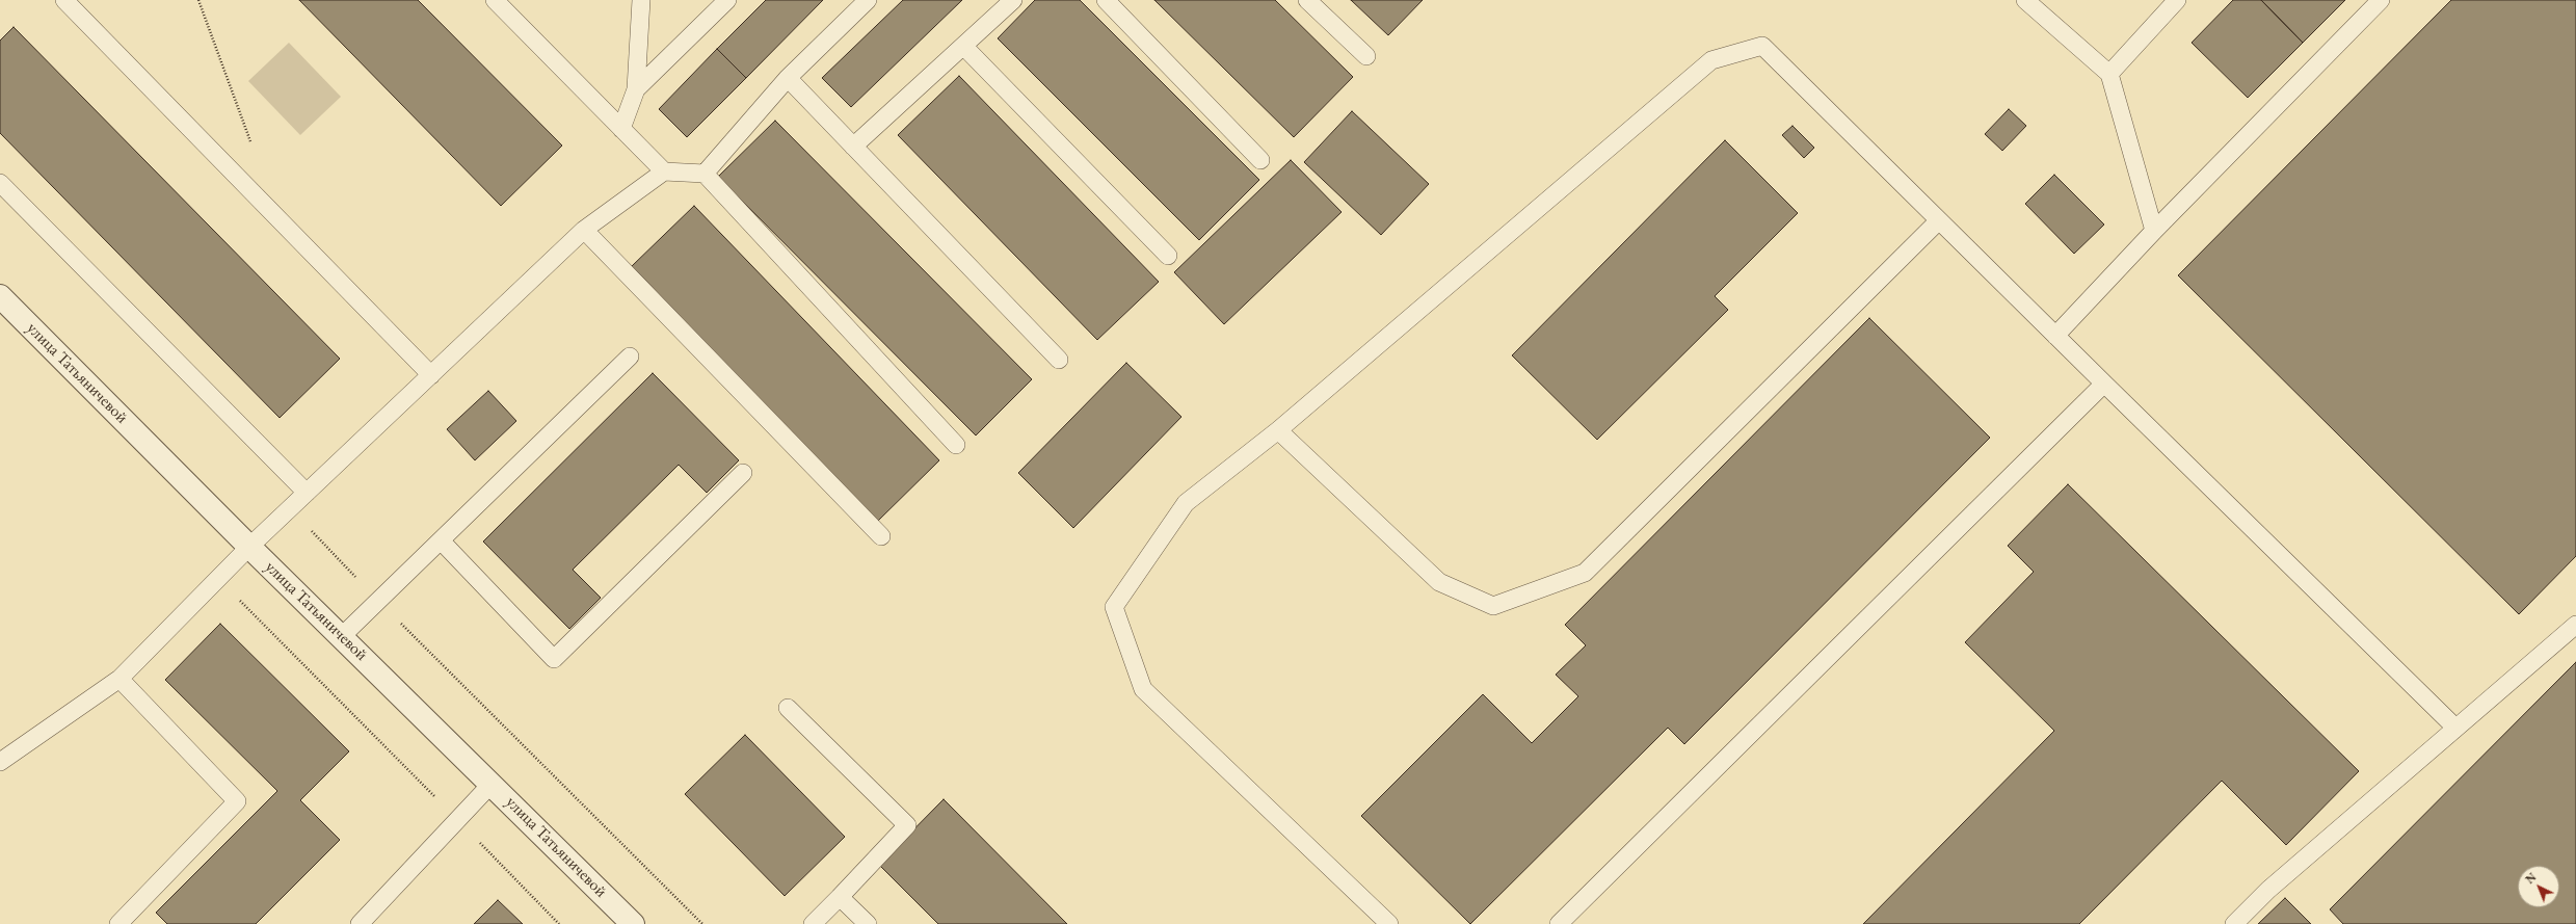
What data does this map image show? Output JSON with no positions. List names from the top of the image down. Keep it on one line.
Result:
{"streets":{"street":["улица Татьяничевой"]},"north":"top left"}
